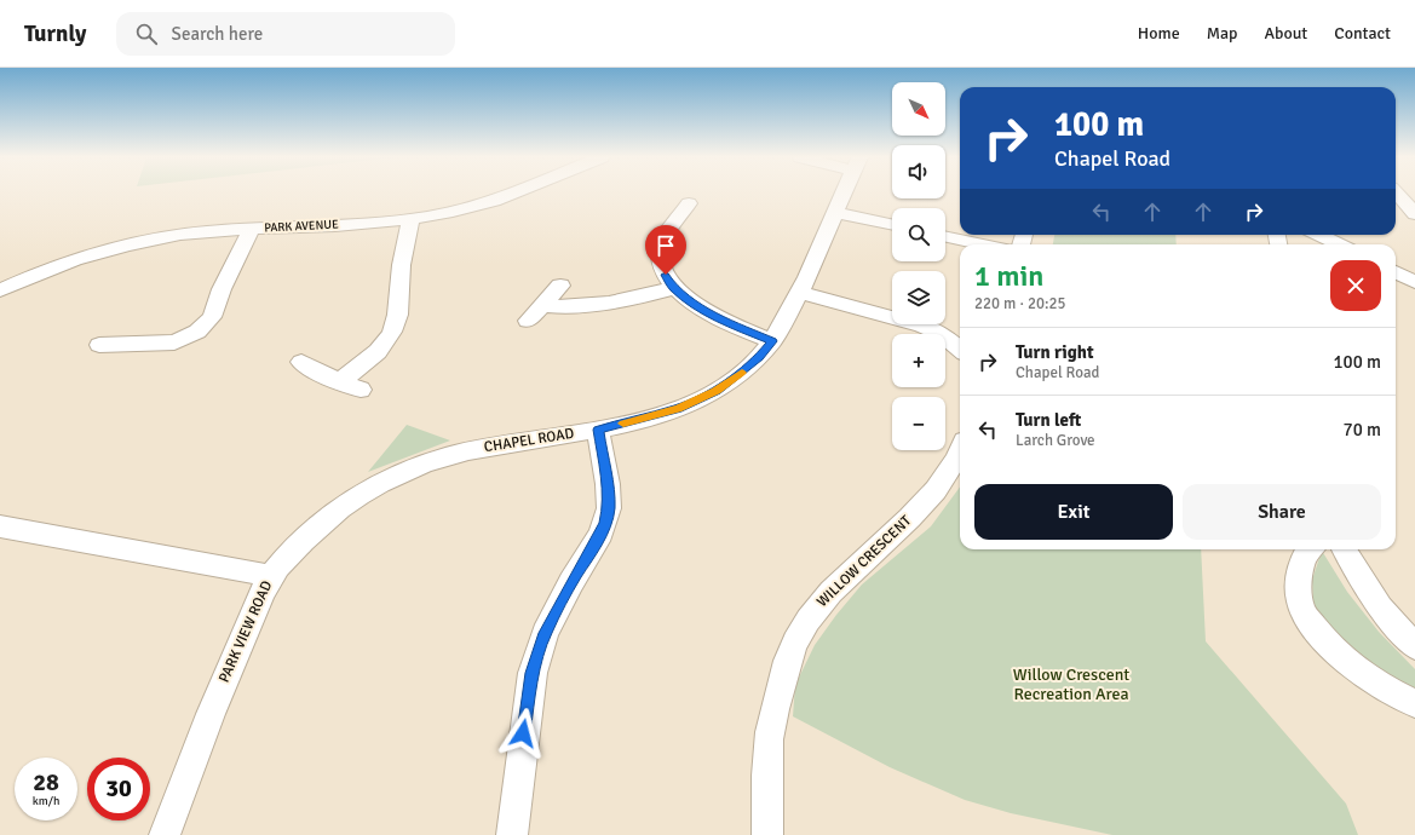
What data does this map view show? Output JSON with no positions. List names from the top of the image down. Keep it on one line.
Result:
{"streets":{"street":["PARK AVENUE","CHAPEL ROAD","WILLOW CRESCENT","PARK VIEW ROAD"]},"crossings":[["CHAPEL ROAD","PARK VIEW ROAD"]],"parks":["Willow Crescent Recreation Area"],"north":"bottom right","page":{"header":"Turnly","search":"Search here","nav":["Home","Map","About","Contact"],"map_buttons":["+","−"],"turn":["100 m","Chapel Road"],"heading":["1 min","220 m · 20:25"],"list":[{"name":"Turn right","note":"Chapel Road","value":"100 m"},{"name":"Turn left","note":"Larch Grove","value":"70 m"}],"buttons":["Exit","Share"],"speed":"28 km/h","limit":"30"}}
